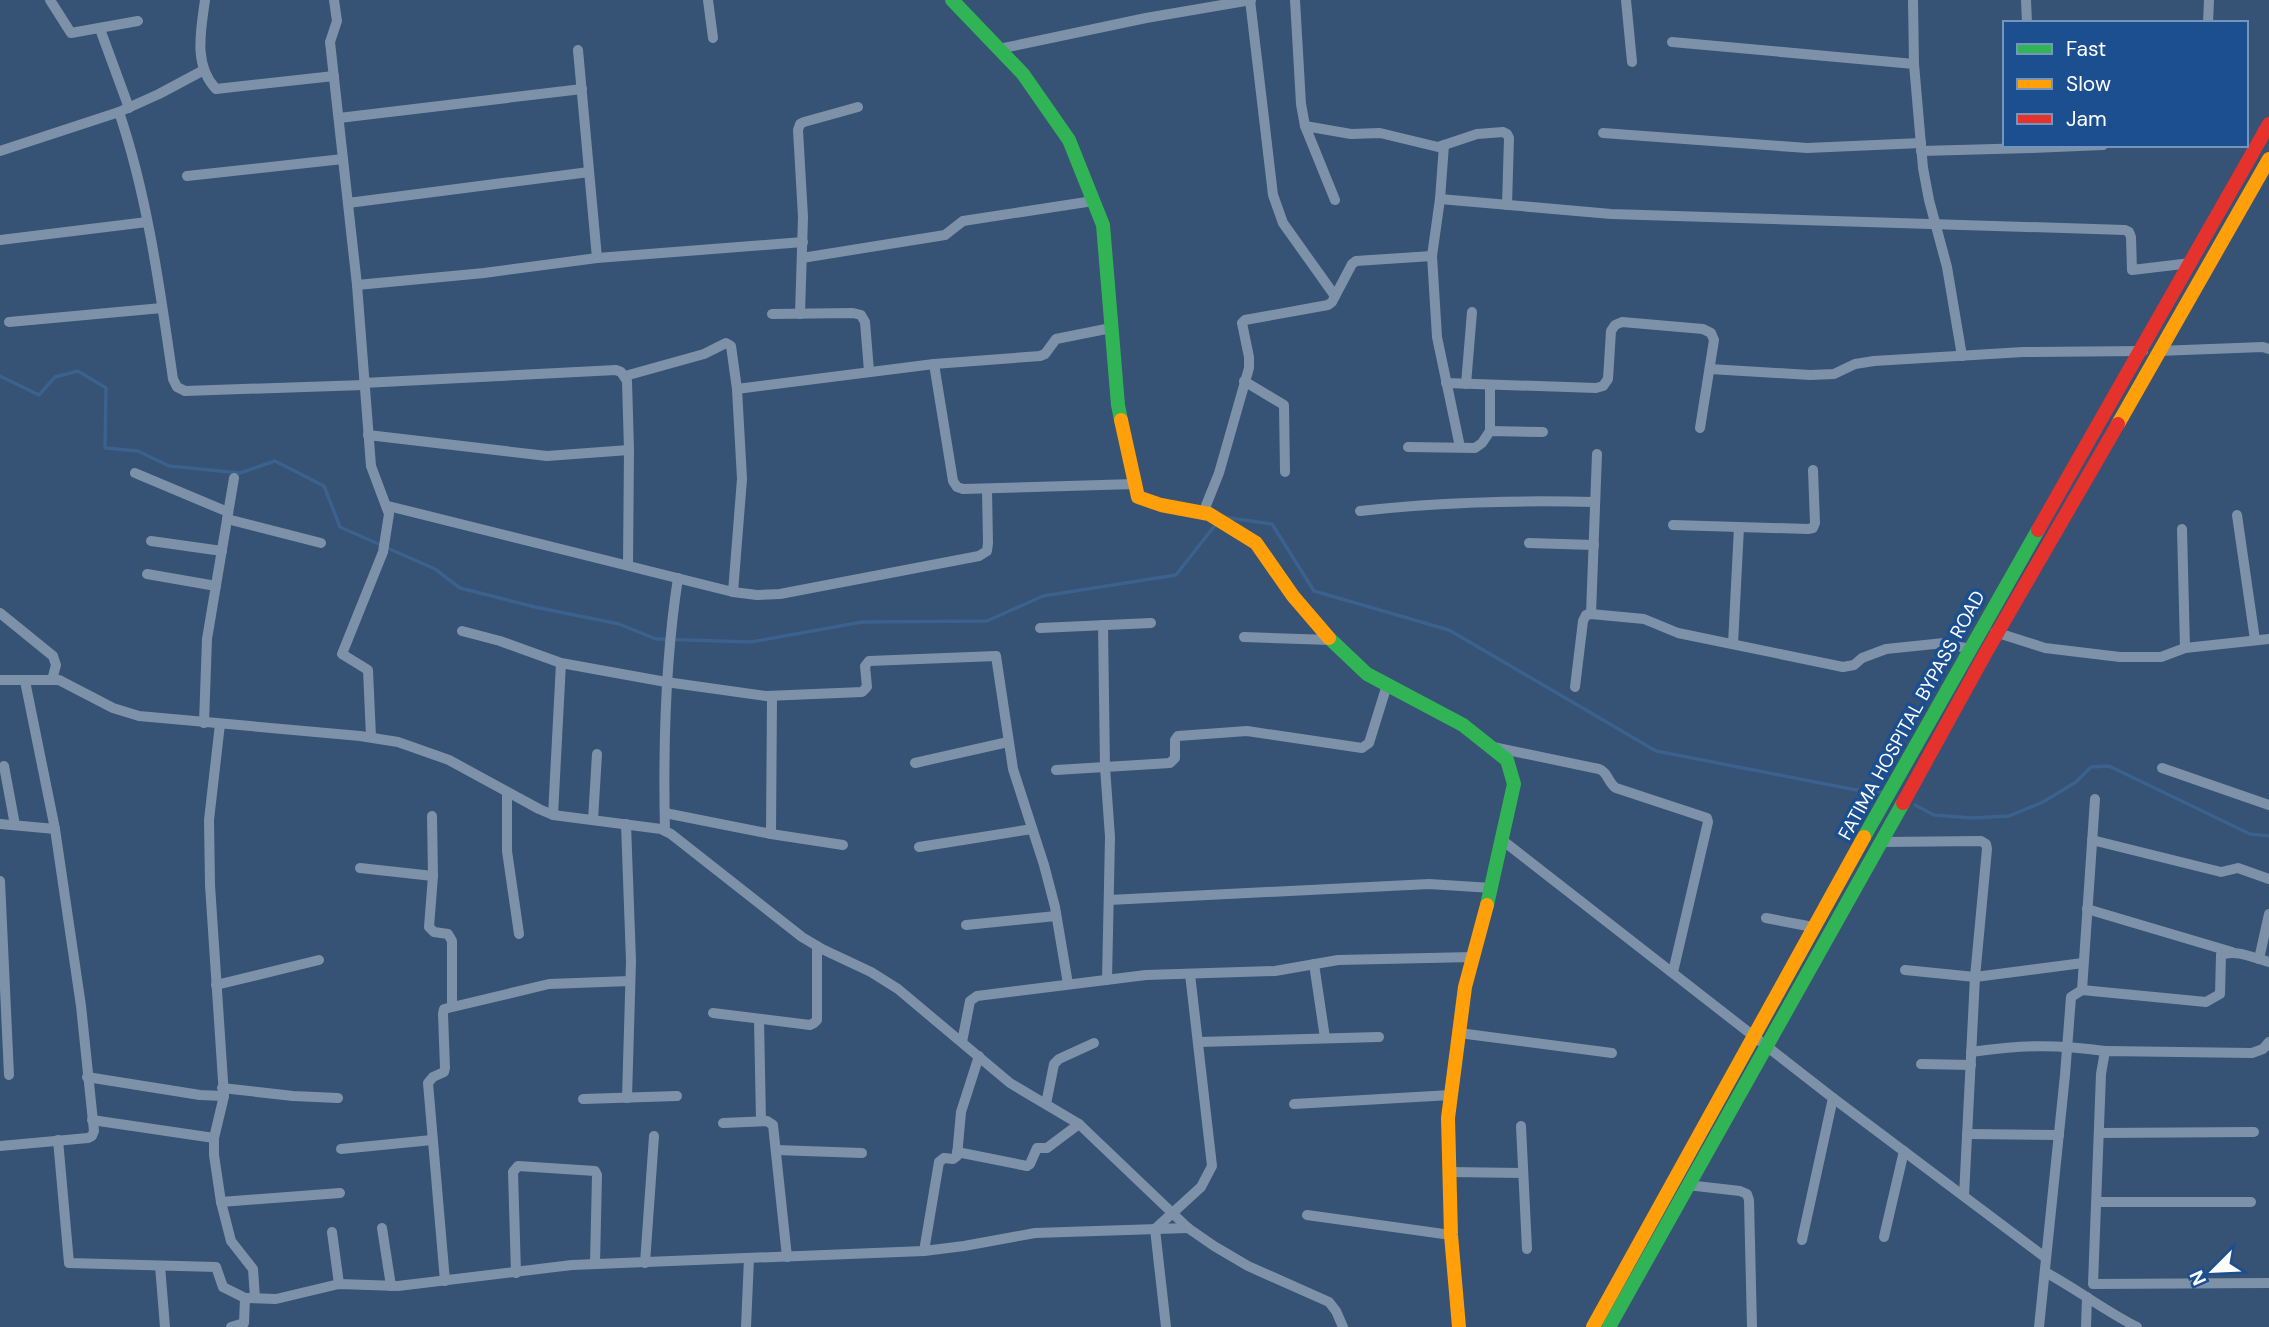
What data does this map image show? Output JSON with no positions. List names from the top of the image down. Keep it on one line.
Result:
{"streets":{"main road":["FATIMA HOSPITAL BYPASS ROAD"]},"legend":["Fast","Slow","Jam"],"north":"bottom left"}
